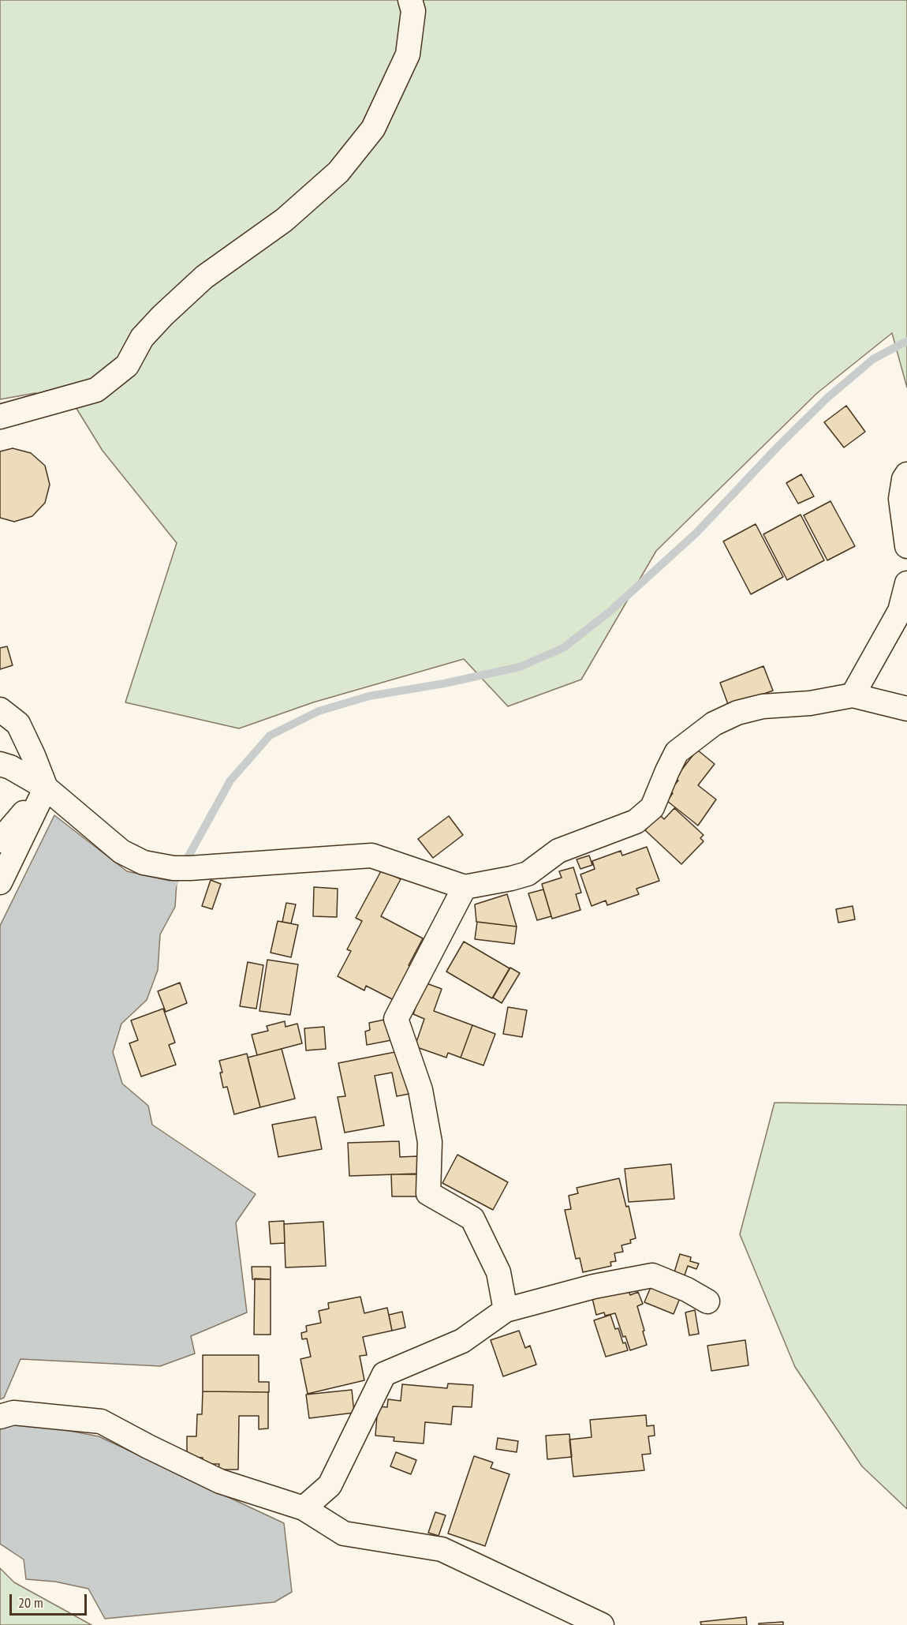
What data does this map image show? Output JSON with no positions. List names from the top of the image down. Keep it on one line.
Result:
{"scale_bar":"20 m"}
